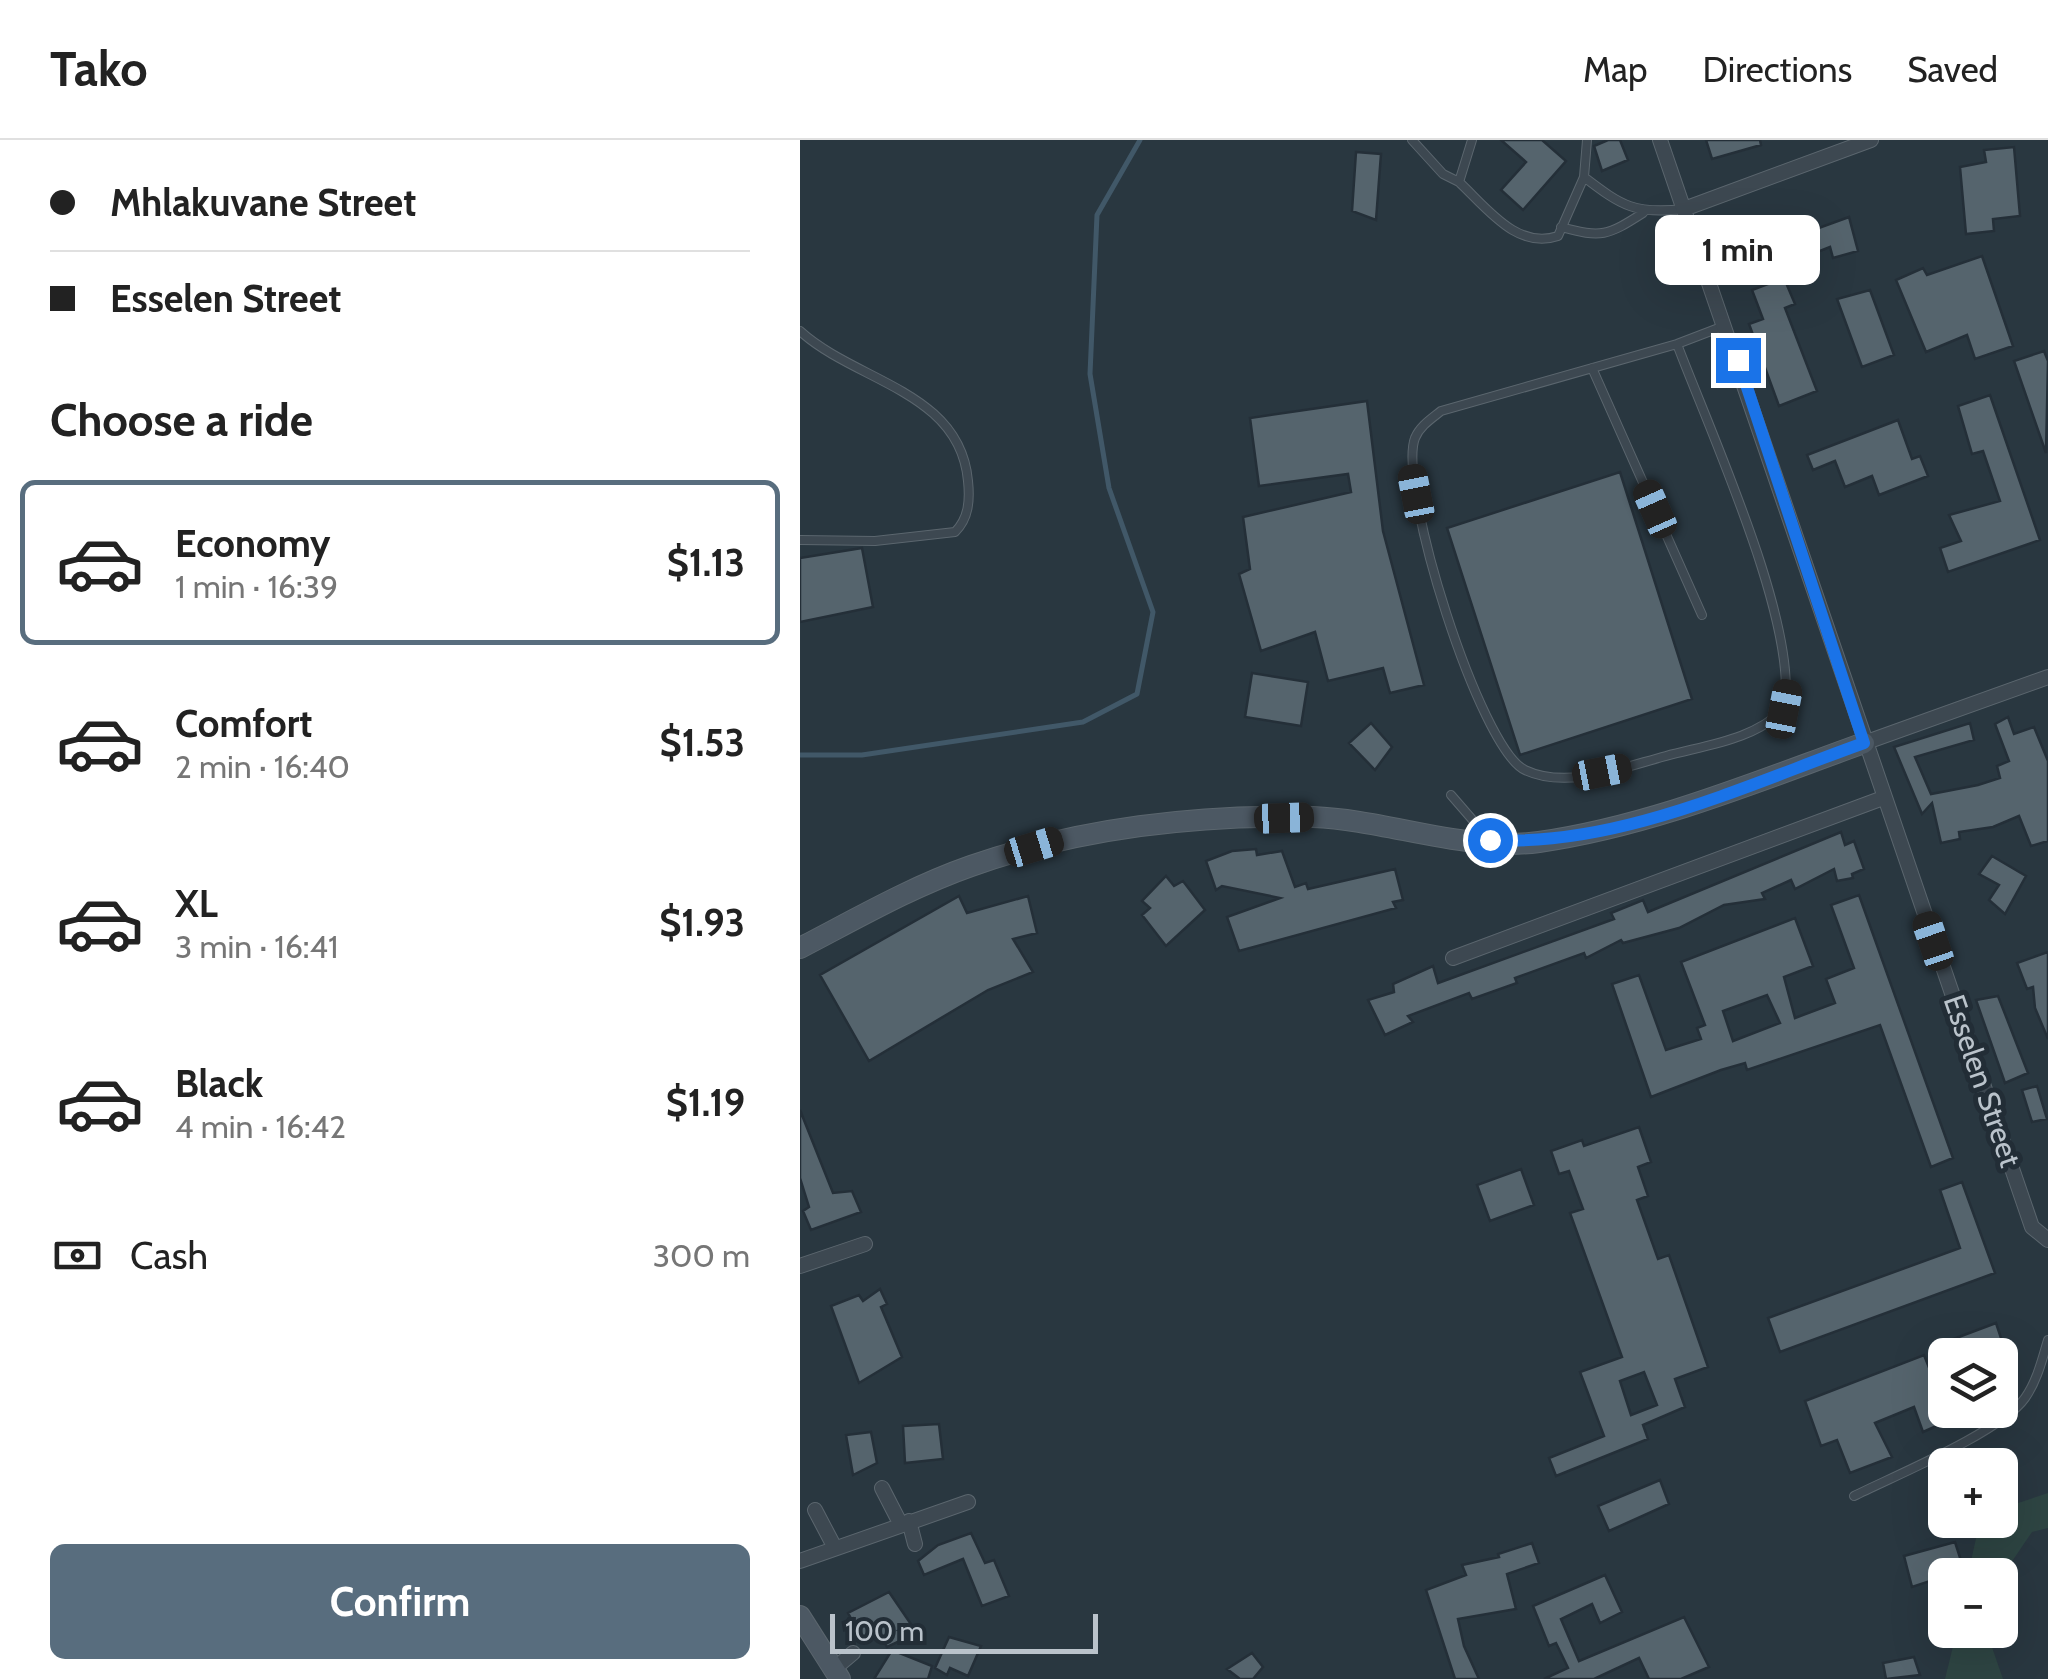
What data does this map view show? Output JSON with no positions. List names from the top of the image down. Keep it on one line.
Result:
{"streets":{"street":["Esselen Street"]},"scale_bar":"100 m","page":{"header":"Tako","nav":["Map","Directions","Saved"],"banner":["Mhlakuvane Street","Esselen Street"],"bubble":"1 min","heading":"Choose a ride","list":[{"name":"Economy","note":"1 min · 16:39","value":"$1.13"},{"name":"Comfort","note":"2 min · 16:40","value":"$1.53"},{"name":"XL","note":"3 min · 16:41","value":"$1.93"},{"name":"Black","note":"4 min · 16:42","value":"$1.19"}],"pay":["Cash","300 m"],"map_buttons":["+","−"],"buttons":"Confirm","scale":"100 m"}}
